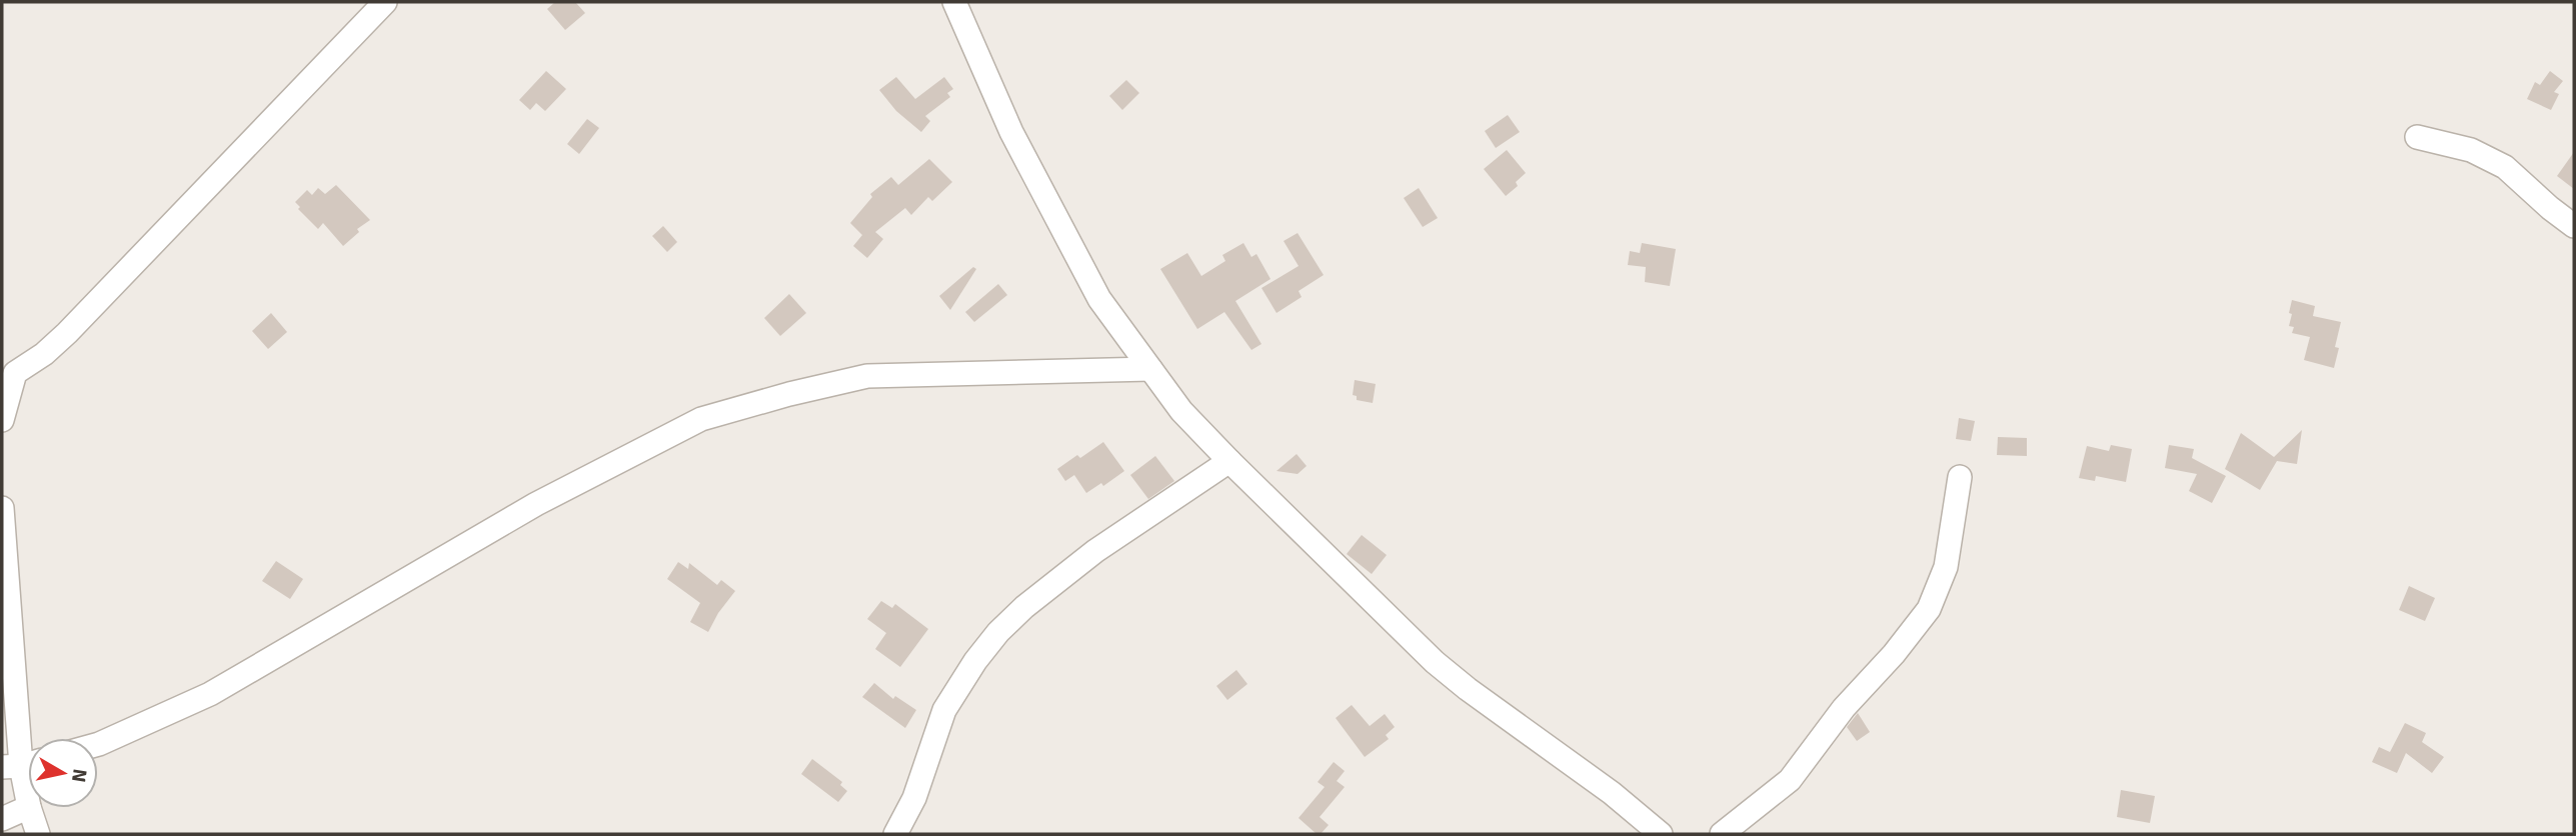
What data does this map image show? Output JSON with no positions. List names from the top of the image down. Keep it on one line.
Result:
{"north":"right"}
